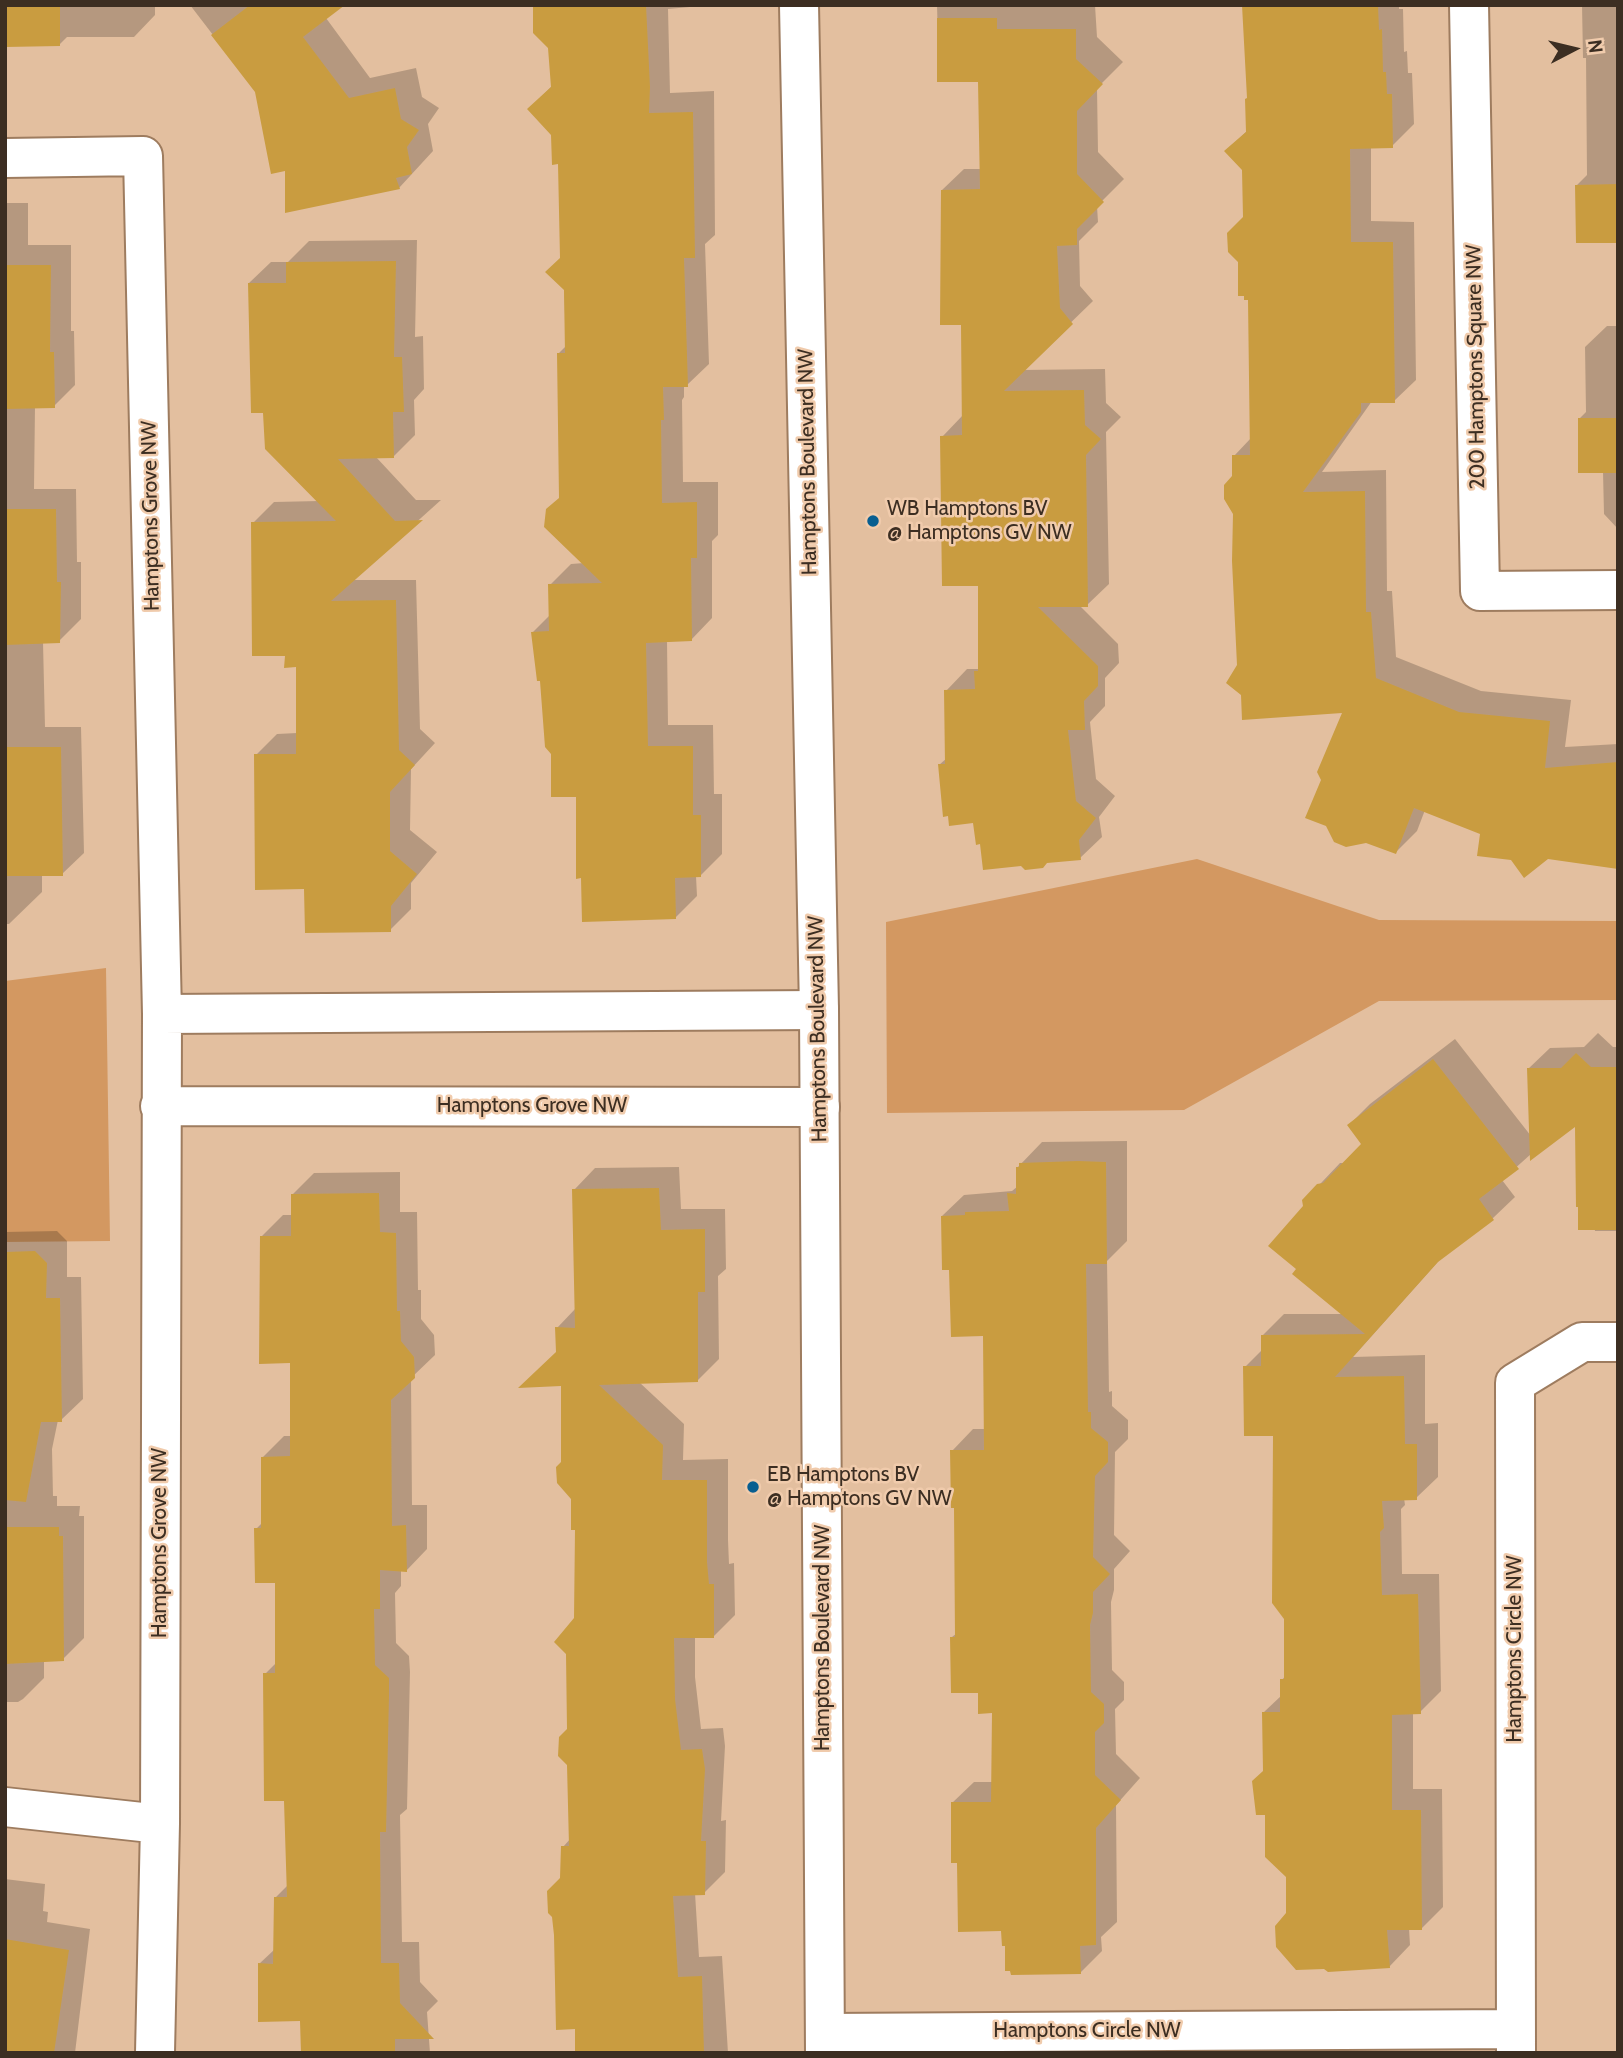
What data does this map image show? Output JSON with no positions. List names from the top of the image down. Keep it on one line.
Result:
{"streets":{"street":["200 Hamptons Square NW","Hamptons Boulevard NW","Hamptons Grove NW","Hamptons Circle NW"]},"crossings":[["Hamptons Boulevard NW","Hamptons Grove NW"],["Hamptons Boulevard NW","Hamptons Circle NW"]],"places":["WB Hamptons BV @ Hamptons GV NW","EB Hamptons BV @ Hamptons GV NW"],"north":"right"}
